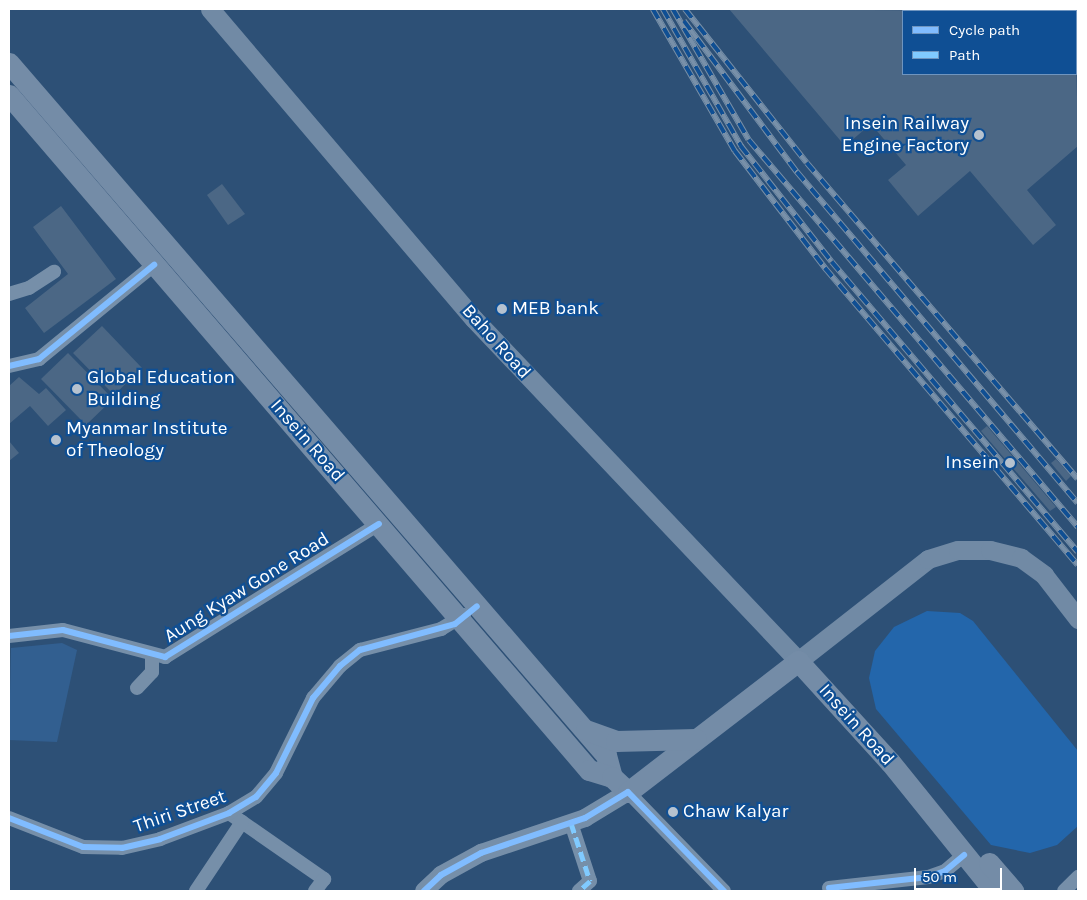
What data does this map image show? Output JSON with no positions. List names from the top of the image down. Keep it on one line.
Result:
{"streets":{"main road":["Baho Road","Insein Road"],"street":["Aung Kyaw Gone Road","Thiri Street"]},"crossings":[["Baho Road","Insein Road"],["Insein Road","Aung Kyaw Gone Road"],["Insein Road","Thiri Street"]],"places":["Insein Railway Engine Factory","MEB bank","Global Education Building","Myanmar Institute of Theology","Insein","Chaw Kalyar"],"legend":["Cycle path","Path"],"scale_bar":"50 m"}
